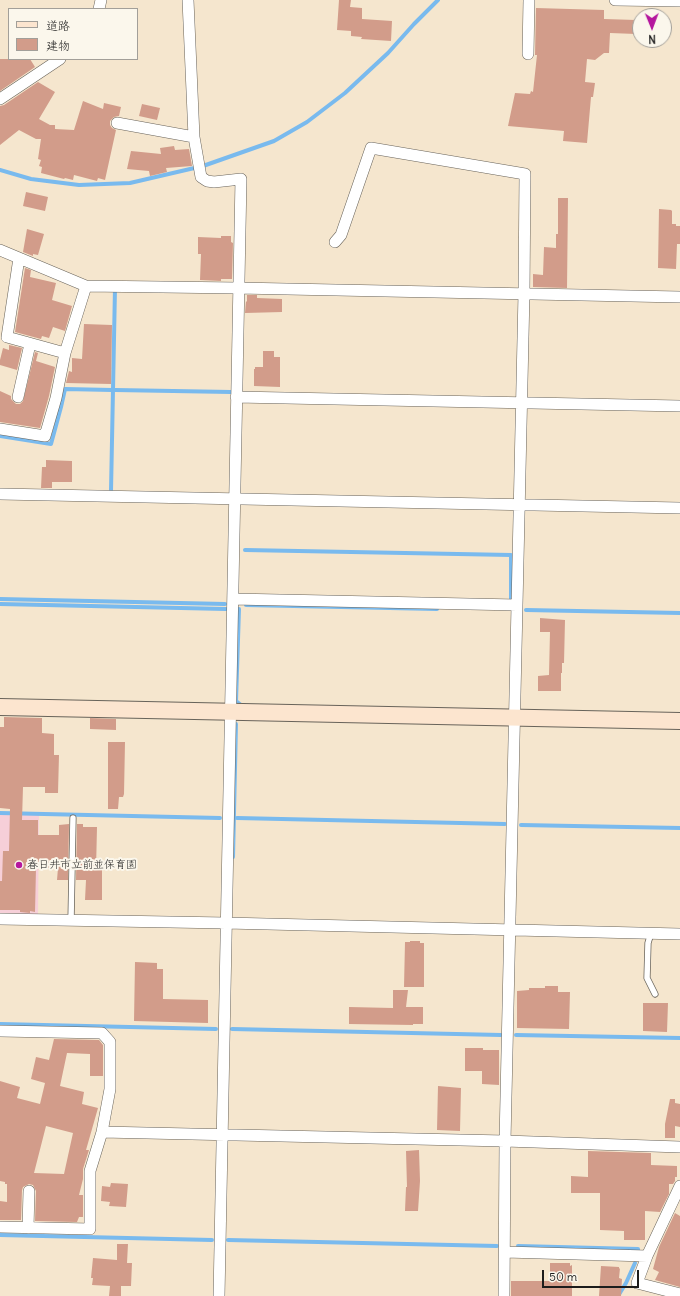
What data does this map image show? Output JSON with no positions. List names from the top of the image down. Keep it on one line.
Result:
{"places":["春日井市立前並保育園"],"legend":["道路","建物"],"scale_bar":"50 m","north":"bottom"}
